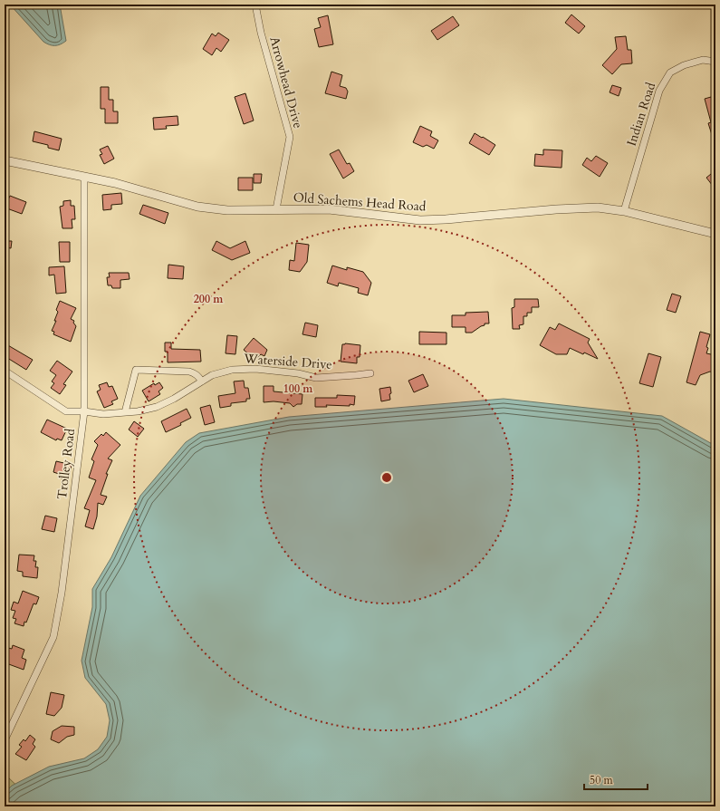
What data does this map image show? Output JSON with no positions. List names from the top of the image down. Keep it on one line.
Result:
{"streets":{"street":["Arrowhead Drive","Indian Road","Old Sachems Head Road","Waterside Drive","Trolley Road"]},"crossings":[["Arrowhead Drive","Old Sachems Head Road"],["Indian Road","Old Sachems Head Road"],["Old Sachems Head Road","Trolley Road"],["Waterside Drive","Trolley Road"]],"scale_bar":"50 m","rings":["200 m","100 m"]}
